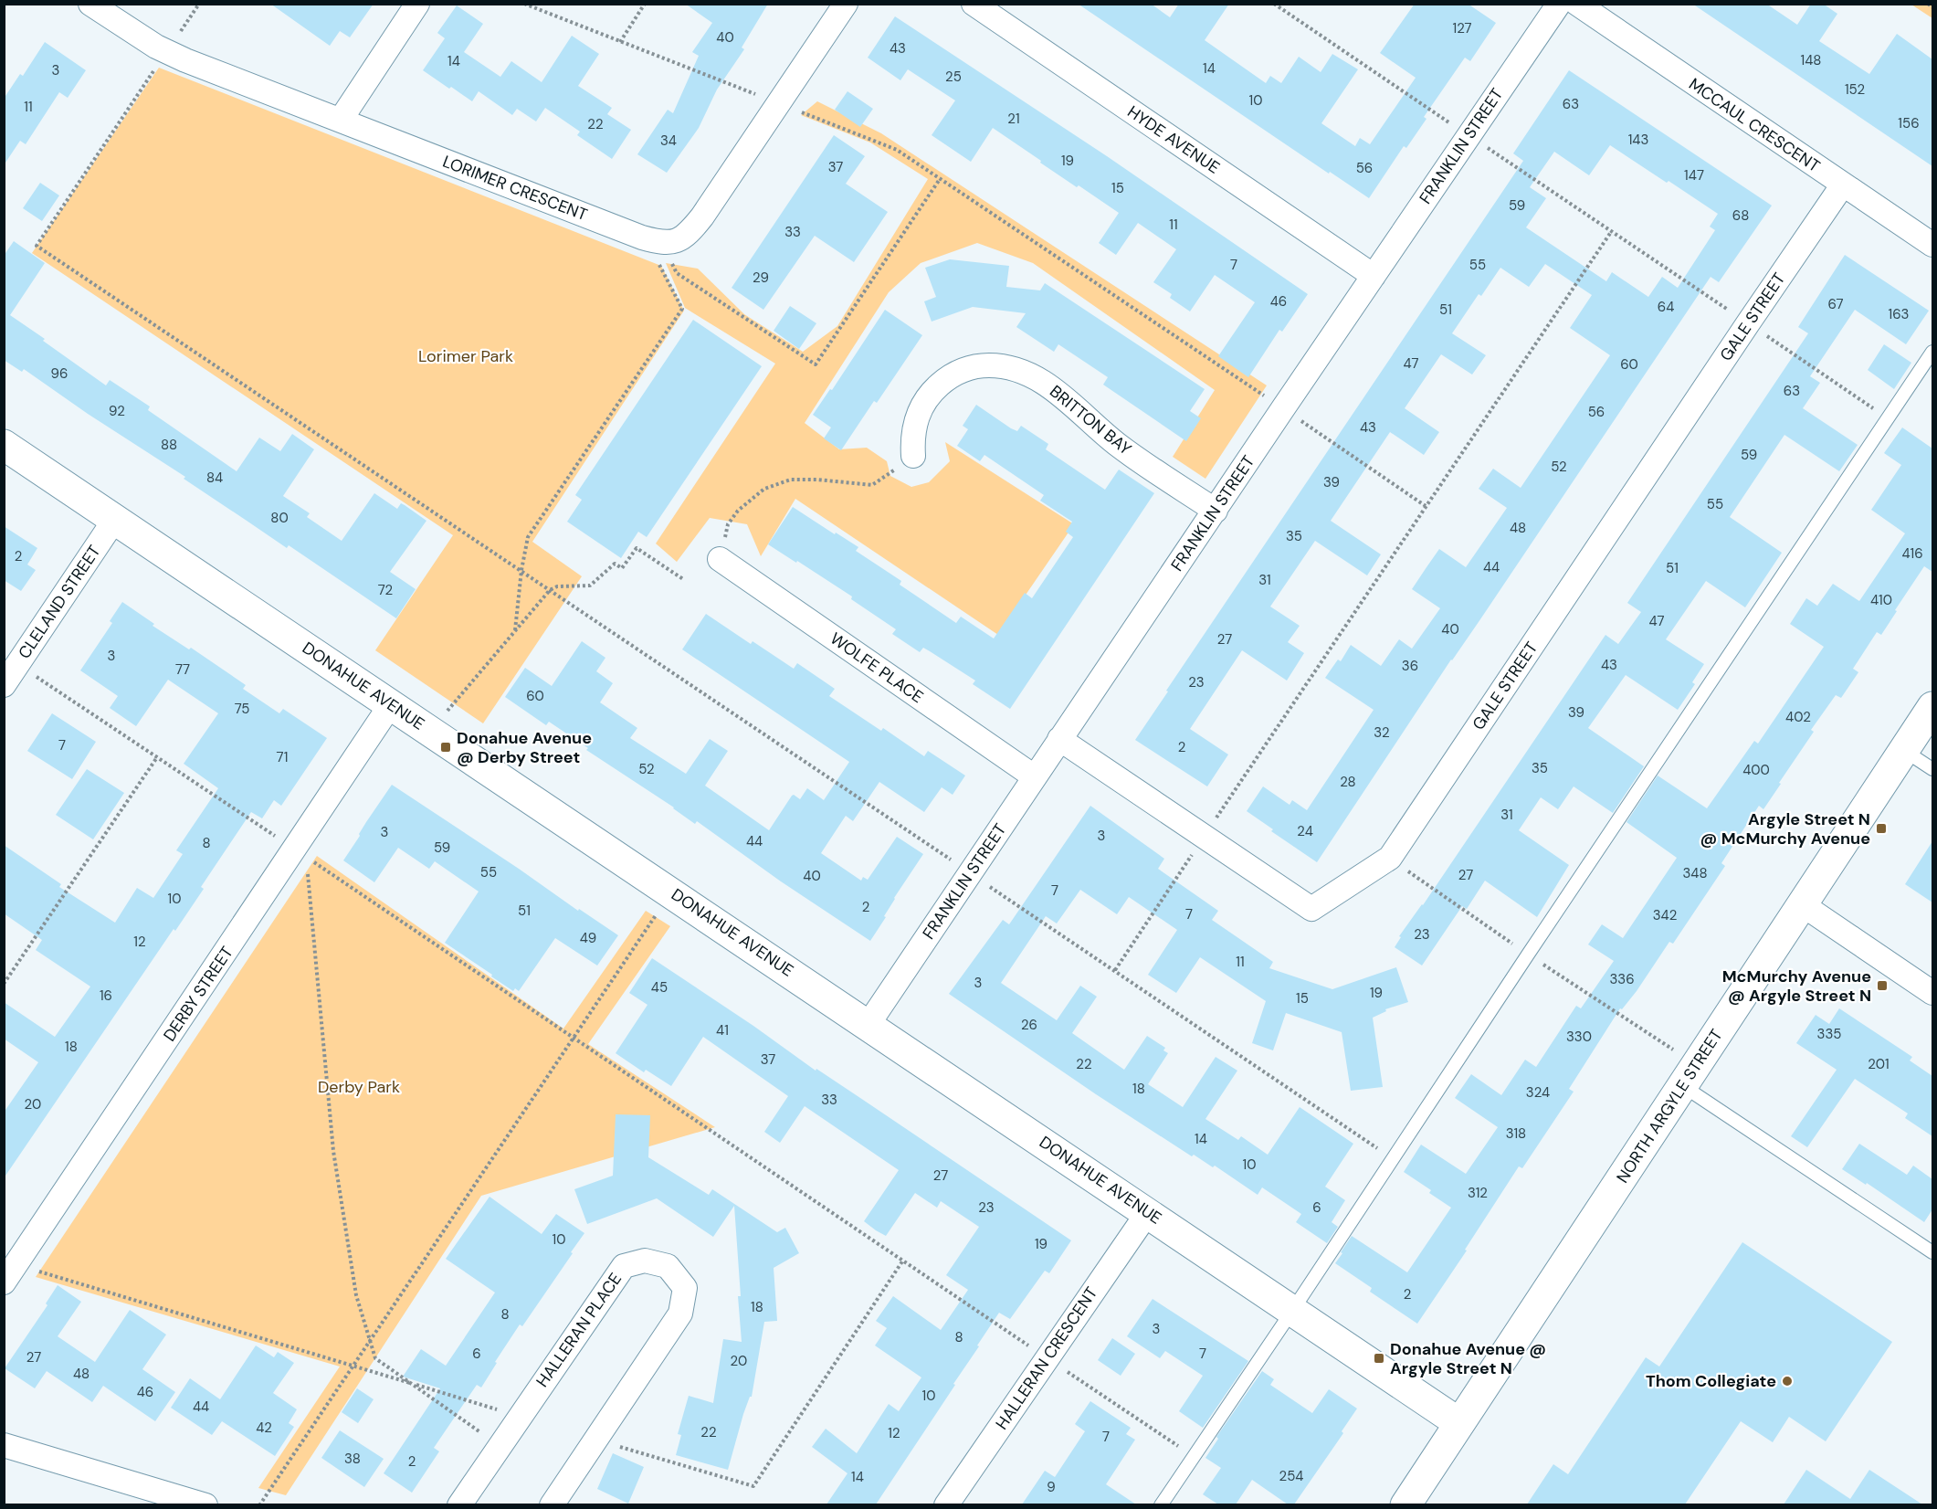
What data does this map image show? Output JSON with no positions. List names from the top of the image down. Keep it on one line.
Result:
{"streets":{"street":["MCCAUL CRESCENT","HYDE AVENUE","FRANKLIN STREET","LORIMER CRESCENT","GALE STREET","BRITTON BAY","CLELAND STREET","WOLFE PLACE","DONAHUE AVENUE","DERBY STREET","NORTH ARGYLE STREET","HALLERAN PLACE","HALLERAN CRESCENT"]},"crossings":[["MCCAUL CRESCENT","GALE STREET"],["HYDE AVENUE","FRANKLIN STREET"],["FRANKLIN STREET","GALE STREET"],["FRANKLIN STREET","BRITTON BAY"],["FRANKLIN STREET","WOLFE PLACE"],["FRANKLIN STREET","DONAHUE AVENUE"],["CLELAND STREET","DONAHUE AVENUE"],["DONAHUE AVENUE","DERBY STREET"],["DONAHUE AVENUE","NORTH ARGYLE STREET"],["DONAHUE AVENUE","HALLERAN CRESCENT"]],"parks":["Lorimer Park","Derby Park"],"places":{"transit":["Donahue Avenue @ Derby Street","Argyle Street N @ McMurchy Avenue","McMurchy Avenue @ Argyle Street N","Donahue Avenue @ Argyle Street N"],"other":["Thom Collegiate"]},"house_numbers":["127","40","43","148","14","14","3","25","152","10","63","11","21","156","22","143","34","19","37","56","147","15","59","68","11","33","7","55","29","46","67","64","51","163","47","60","96","63","92","56","43","88","59","52","84","39","55","80","48","35","416","2","44","51","31","72","410","47","40","27","3","43","36","77","23","60","75","39","402","32","7","2","71","35","52","400","28","31","24","3","3","44","8","59","55","348","27","40","7","10","2","51","7","342","23","49","12","11","336","3","45","19","16","15","26","41","335","330","18","37","22","201","18","324","33","20","318","14","10","27","312","23","6","10","19","2","18","8","3","8","6","7","27","20","48","46","10","44","42","22","12","7","38","2","254","14","9"]}
